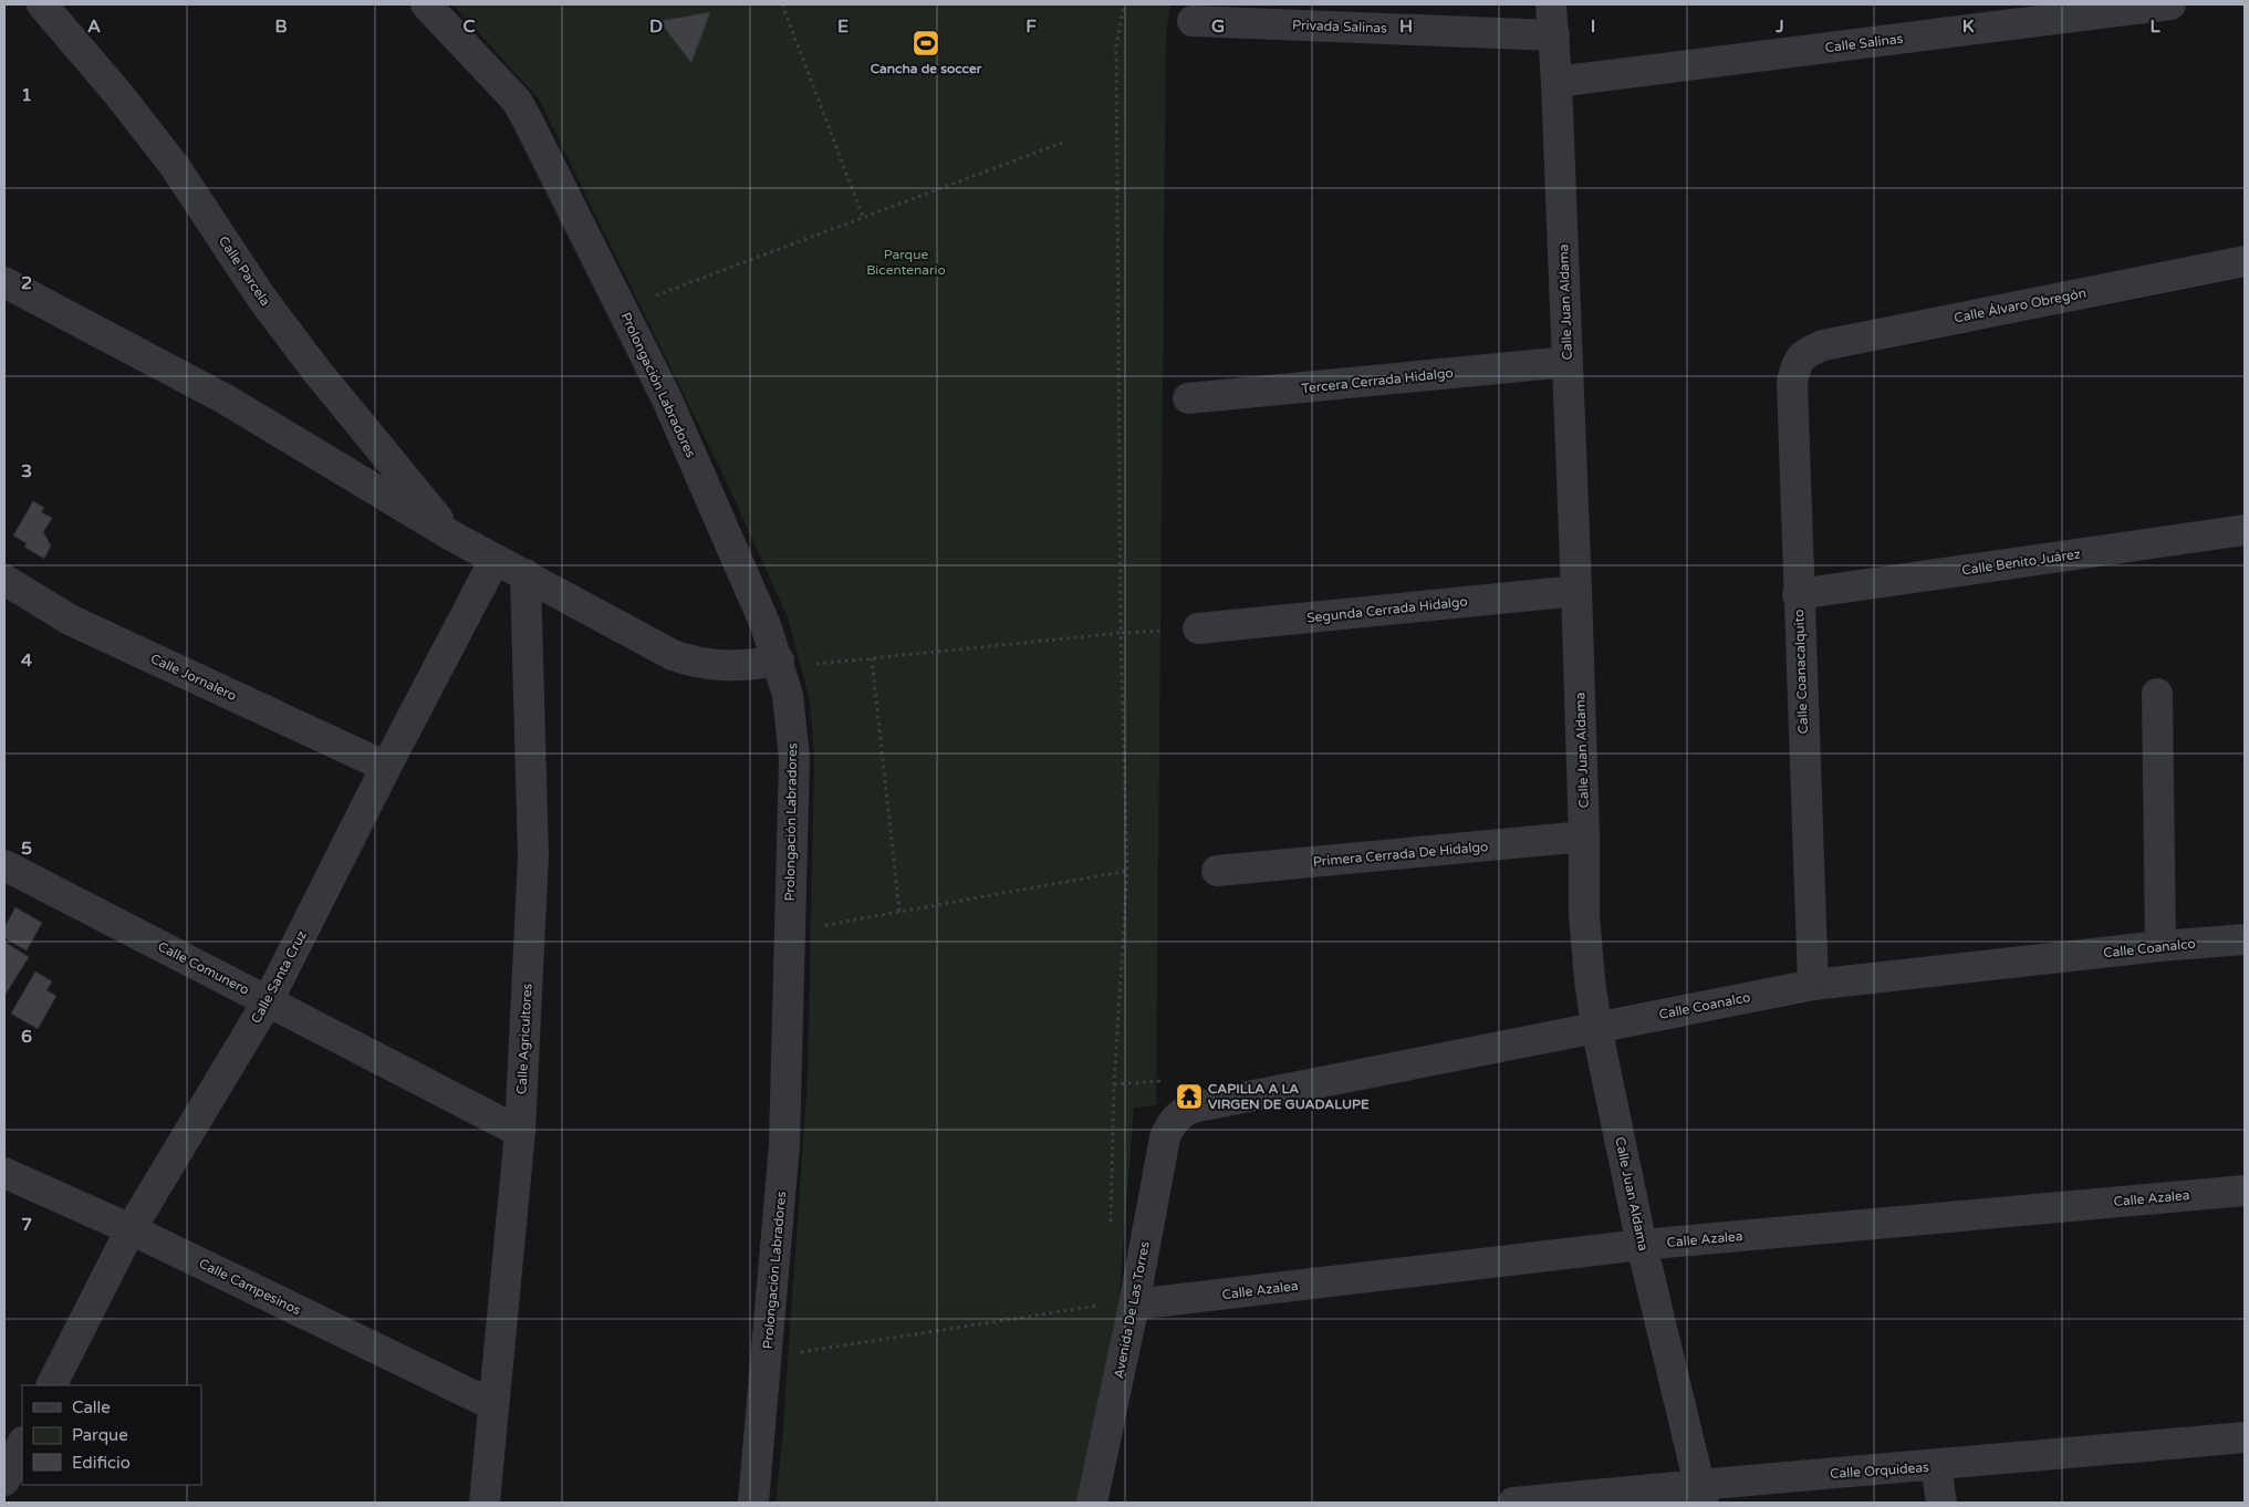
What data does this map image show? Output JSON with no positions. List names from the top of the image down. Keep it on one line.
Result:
{"streets":{"street":["Privada Salinas","Calle Salinas","Calle Parcela","Calle Juan Aldama","Calle Álvaro Obregón","Tercera Cerrada Hidalgo","Prolongación Labradores","Calle Benito Juárez","Segunda Cerrada Hidalgo","Calle Coanacalquito","Calle Jornalero","Primera Cerrada De Hidalgo","Calle Coanalco","Calle Comunero","Calle Santa Cruz","Calle Agricultores","Calle Azalea","Calle Campesinos","Avenida De Las Torres","Calle Orquídeas"]},"crossings":[["Privada Salinas","Calle Juan Aldama"],["Calle Salinas","Calle Juan Aldama"],["Calle Juan Aldama","Tercera Cerrada Hidalgo"],["Calle Juan Aldama","Segunda Cerrada Hidalgo"],["Calle Juan Aldama","Primera Cerrada De Hidalgo"],["Calle Juan Aldama","Calle Coanalco"],["Calle Juan Aldama","Calle Azalea"],["Calle Juan Aldama","Calle Orquídeas"],["Calle Álvaro Obregón","Calle Coanacalquito"],["Calle Benito Juárez","Calle Coanacalquito"],["Calle Coanacalquito","Calle Coanalco"],["Calle Jornalero","Calle Santa Cruz"],["Calle Coanalco","Avenida De Las Torres"],["Calle Comunero","Calle Santa Cruz"],["Calle Comunero","Calle Agricultores"],["Calle Santa Cruz","Calle Campesinos"],["Calle Agricultores","Calle Campesinos"],["Calle Azalea","Avenida De Las Torres"]],"parks":["Parque Bicentenario"],"places":{"sports":["Cancha de soccer"],"temple":["CAPILLA A LA VIRGEN DE GUADALUPE"]},"legend":["Calle","Parque","Edificio"],"grid":{"columns":["A","B","C","D","E","F","G","H","I","J","K","L"],"rows":["1","2","3","4","5","6","7"]}}
